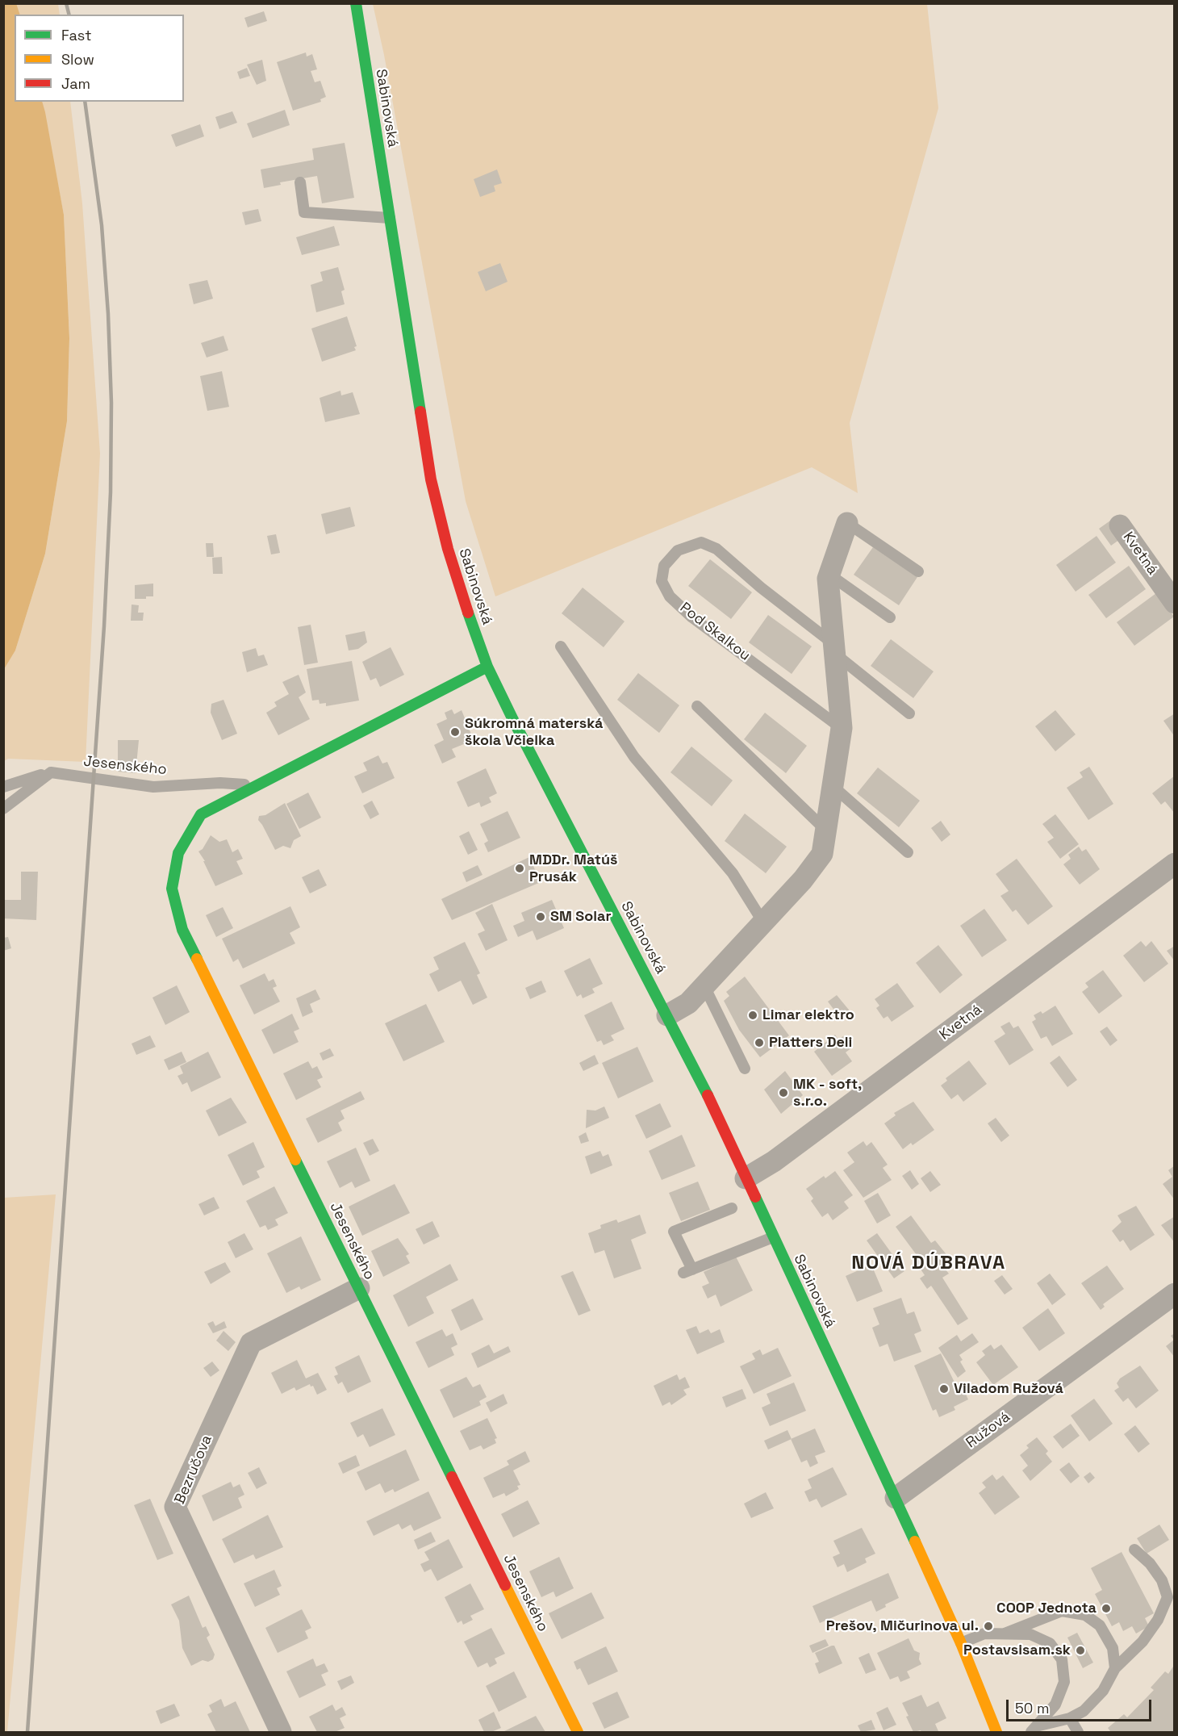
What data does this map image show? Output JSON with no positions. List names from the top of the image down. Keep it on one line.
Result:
{"streets":{"main road":["Sabinovská","Jesenského"],"street":["Kvetná","Ružová","Bezručova"],"lane":["Pod Skalkou"]},"crossings":[["Sabinovská","Kvetná"],["Sabinovská","Jesenského"],["Sabinovská","Ružová"],["Jesenského","Bezručova"]],"districts":["NOVÁ DÚBRAVA"],"places":["Súkromná materská škola Včielka","MDDr. Matúš Prusák","SM Solar","Limar elektro","Platters Deli","MK - soft, s.r.o.","Viladom Ružová","COOP Jednota","Prešov, Mičurinova ul.","Postavsisam.sk"],"legend":["Fast","Slow","Jam"],"scale_bar":"50 m"}
